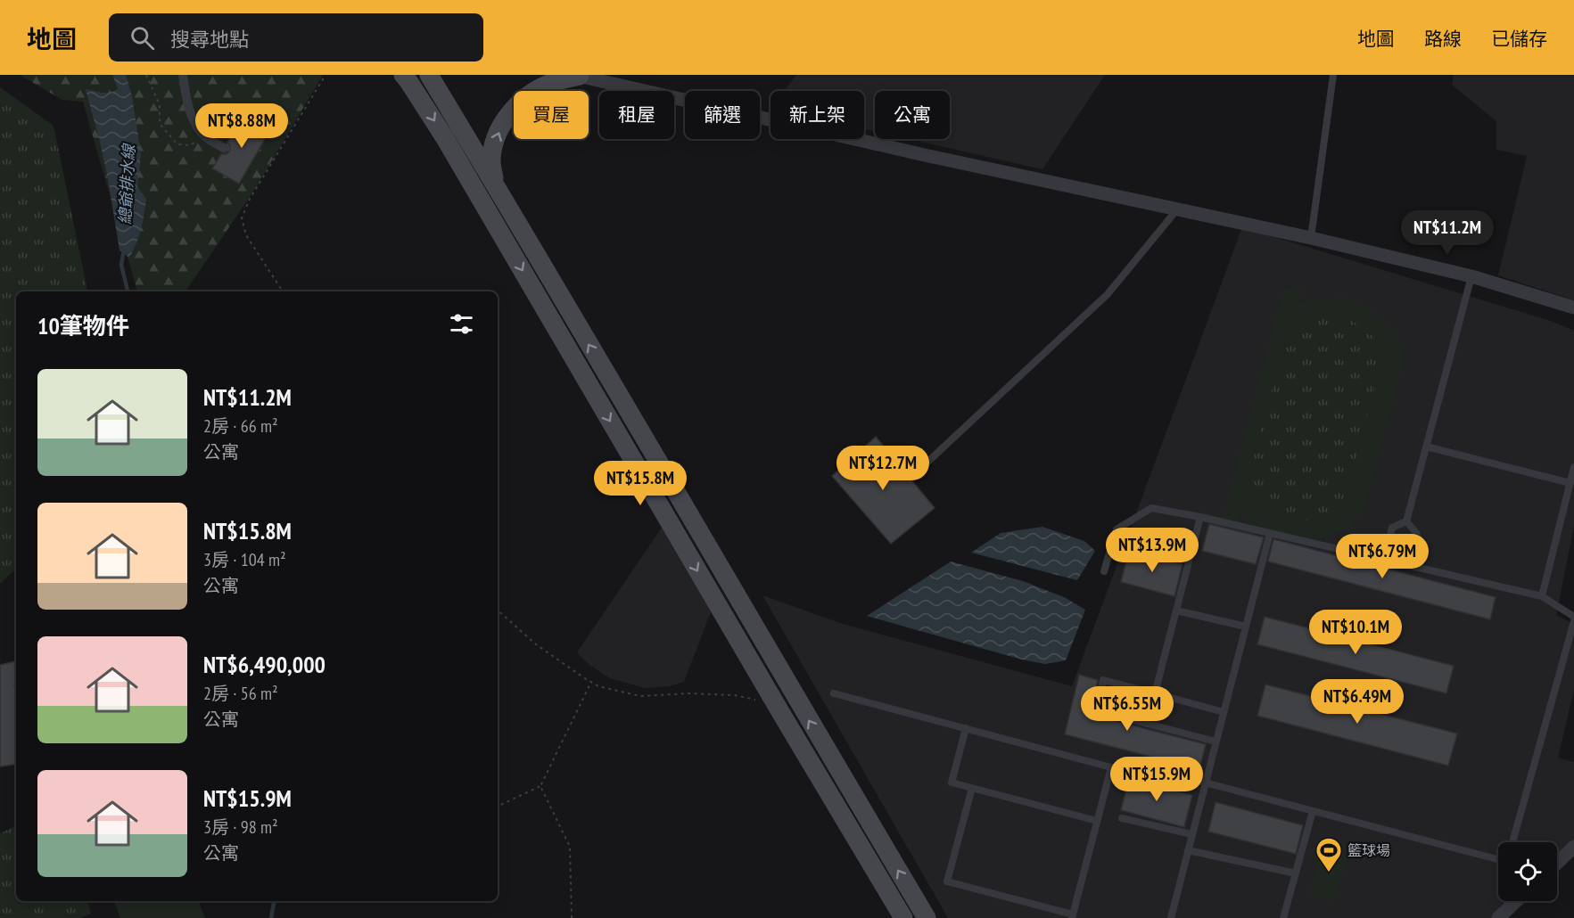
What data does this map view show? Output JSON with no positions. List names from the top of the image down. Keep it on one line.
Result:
{"water":["總爺排水線"],"places":{"sports":["籃球場"]},"page":{"header":"地圖","search":"搜尋地點","nav":["地圖","路線","已儲存"],"chip":["買屋","租屋","篩選","新上架","公寓"],"price":["NT$8.88M","NT$11.2M","NT$12.7M","NT$15.8M","NT$13.9M","NT$6.79M","NT$10.1M","NT$6.49M","NT$6.55M","NT$15.9M"],"heading":"10筆物件","list":[{"name":"NT$11.2M","note":"2房 · 66 m² · 公寓"},{"name":"NT$15.8M","note":"3房 · 104 m² · 公寓"},{"name":"NT$6,490,000","note":"2房 · 56 m² · 公寓"},{"name":"NT$15.9M","note":"3房 · 98 m² · 公寓"}]}}
